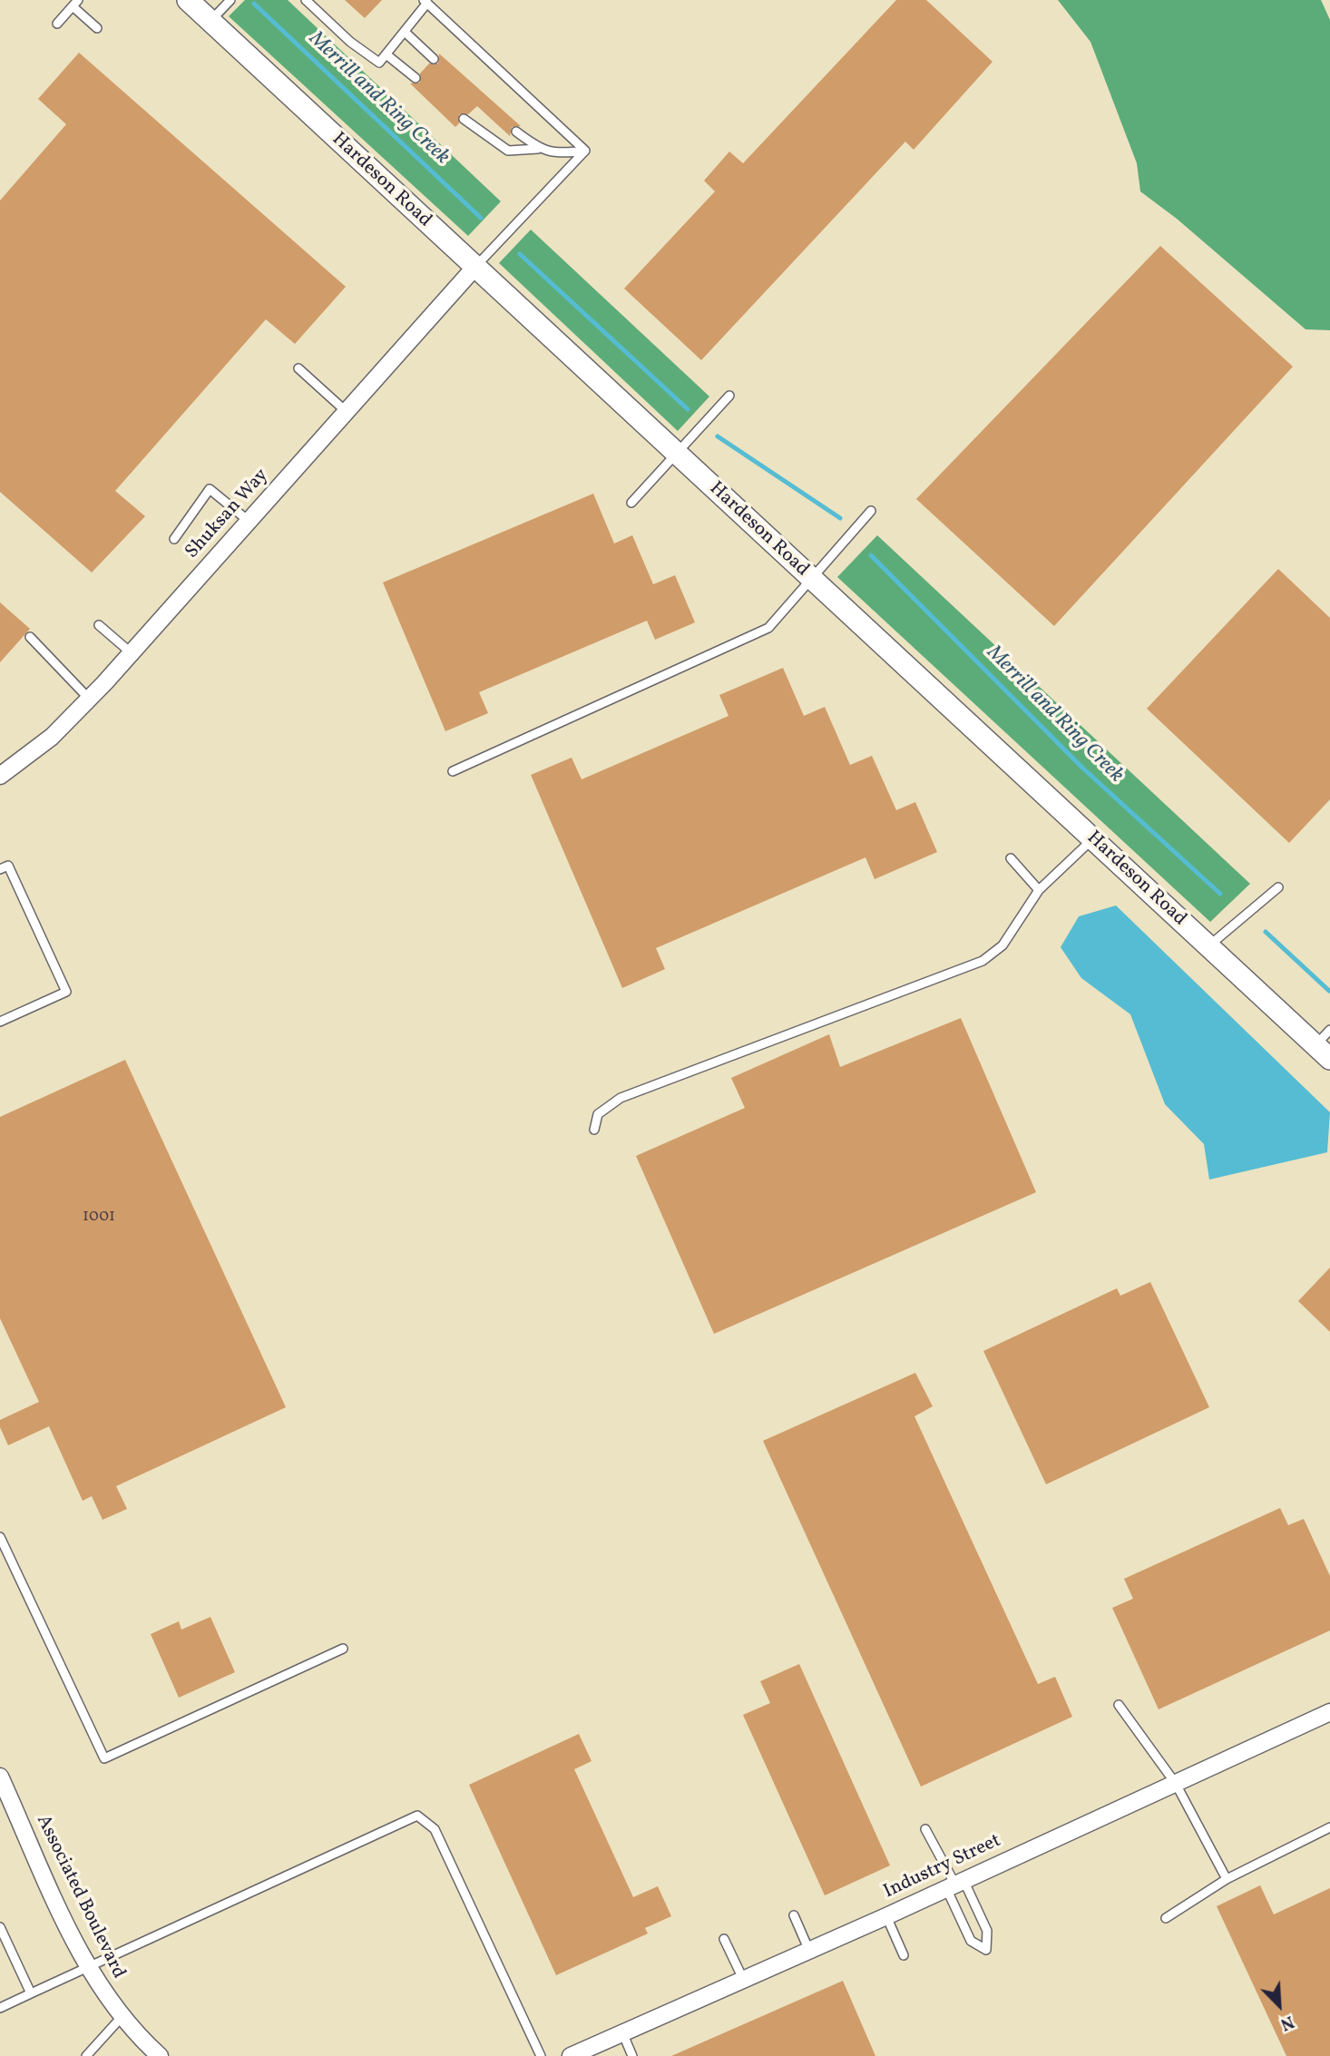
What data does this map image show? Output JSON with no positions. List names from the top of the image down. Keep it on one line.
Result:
{"streets":{"street":["Hardeson Road","Shuksan Way","Industry Street","Associated Boulevard"]},"crossings":[["Hardeson Road","Shuksan Way"]],"water":["Merrill and Ring Creek"],"house_numbers":["1001"],"north":"bottom right"}
